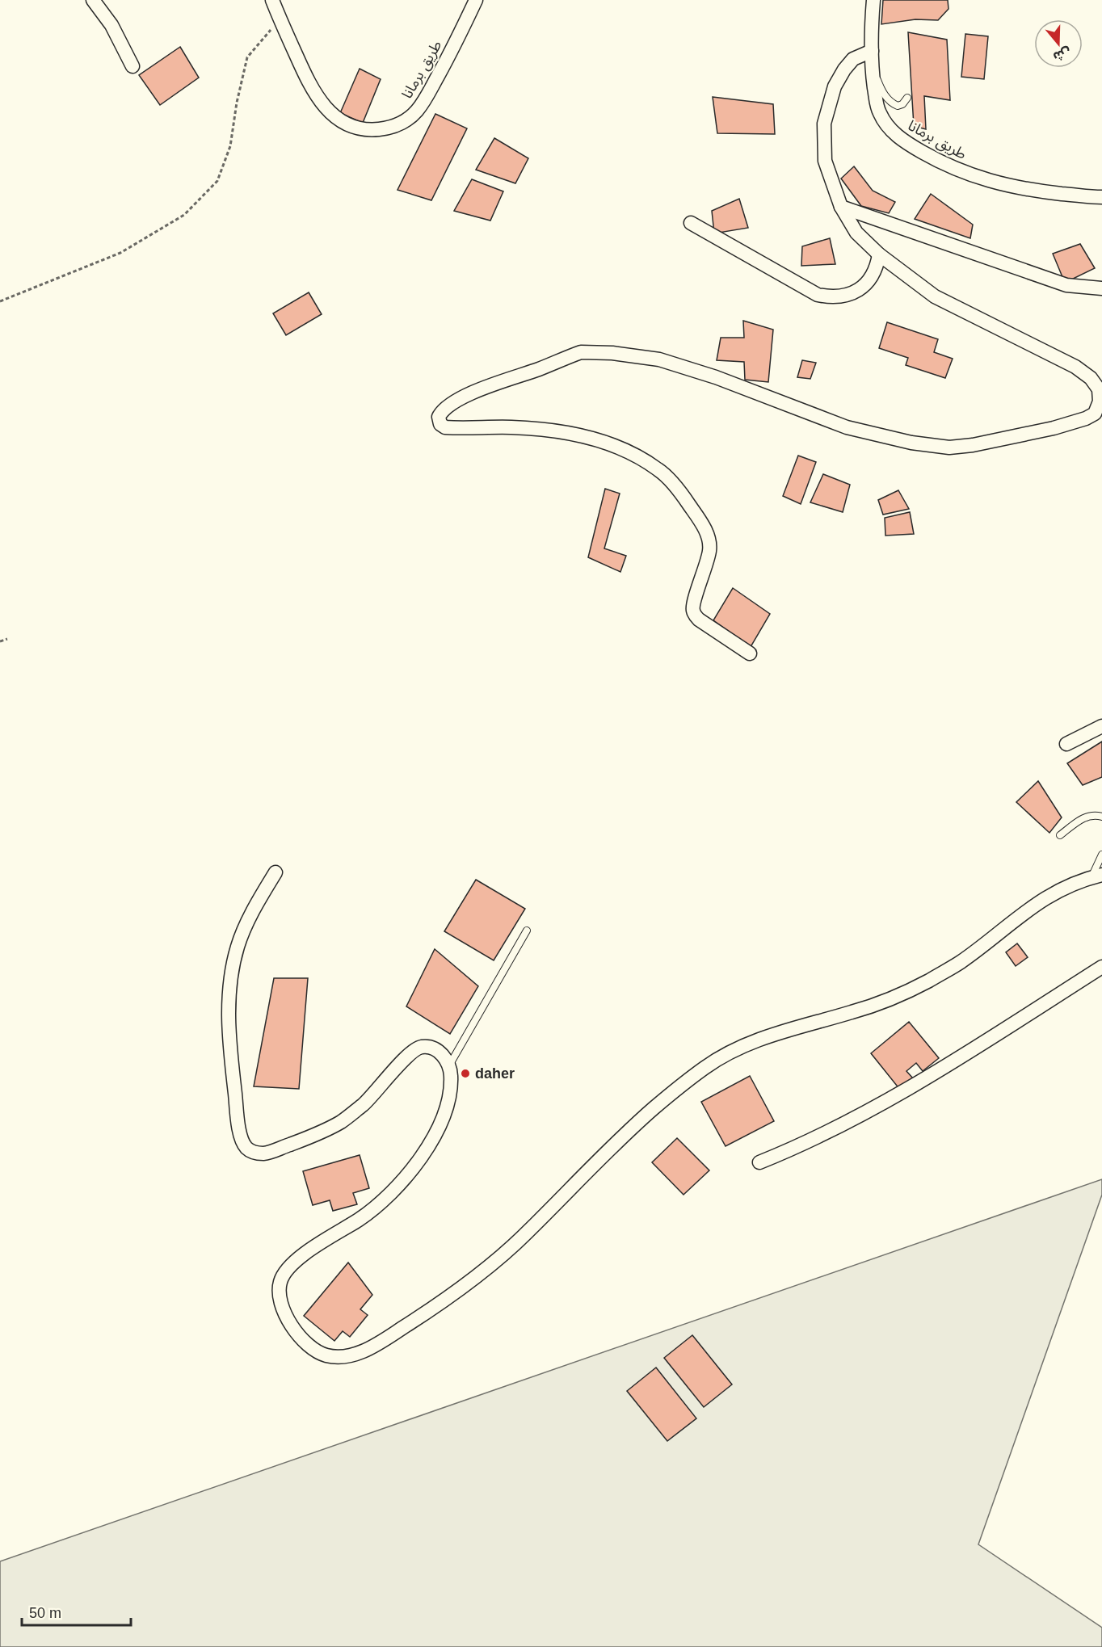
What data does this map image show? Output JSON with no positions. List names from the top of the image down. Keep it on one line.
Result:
{"streets":{"street":["طريق برمانا"]},"places":["daher"],"scale_bar":"50 m","north":"bottom"}
